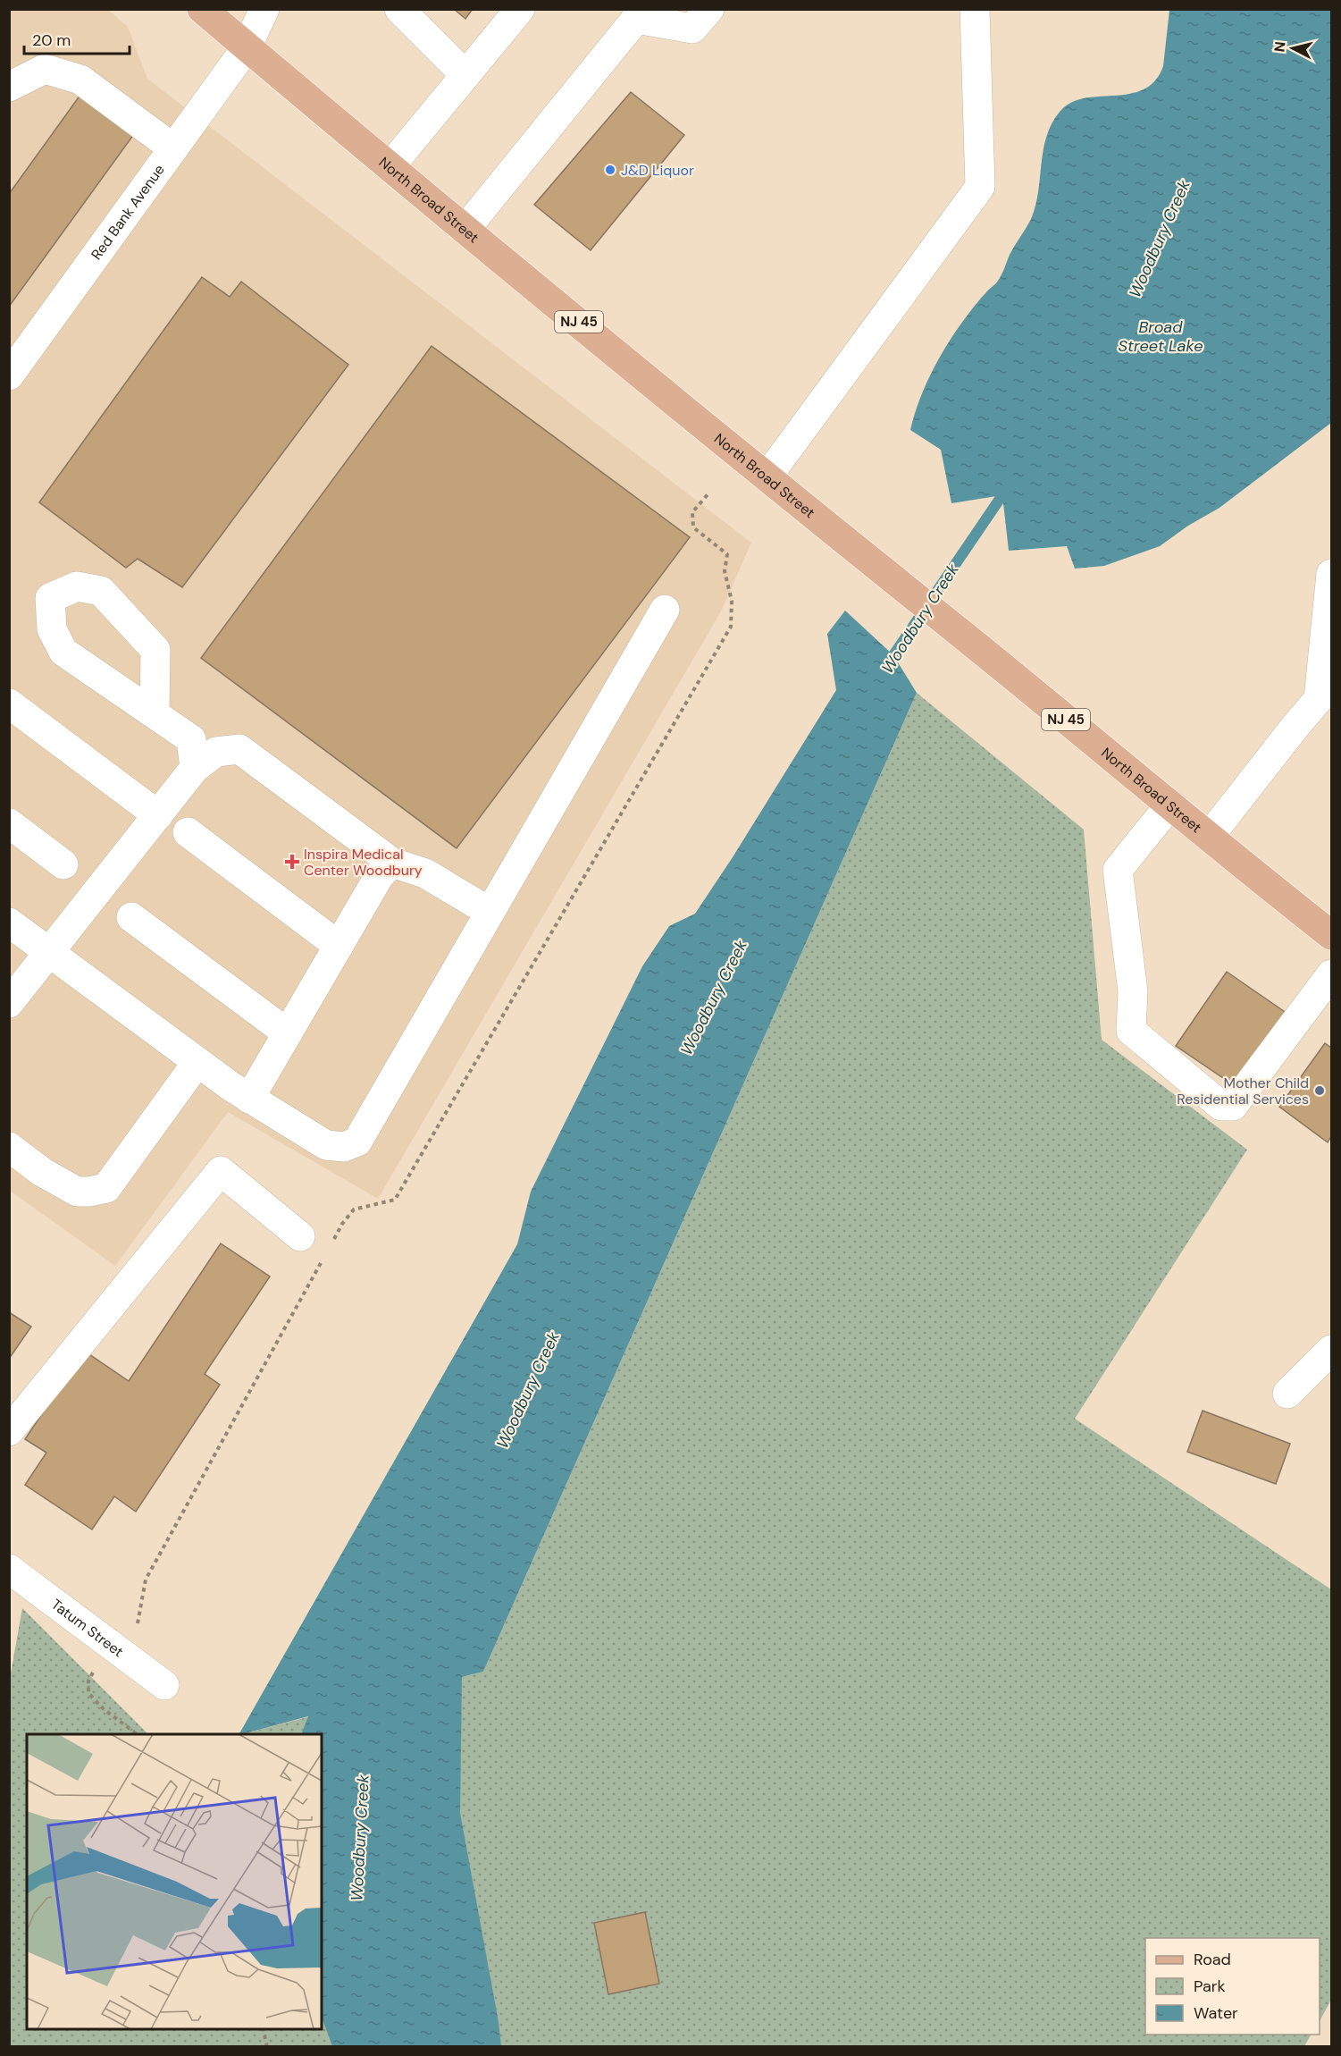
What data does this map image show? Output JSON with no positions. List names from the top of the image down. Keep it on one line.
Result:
{"streets":{"main road":["North Broad Street","NJ 45"],"street":["Red Bank Avenue","Tatum Street"]},"crossings":[["North Broad Street","Red Bank Avenue"]],"water":["Woodbury Creek","Broad Street Lake"],"places":{"other":["J&D Liquor","Mother Child Residential Services"],"health":["Inspira Medical Center Woodbury"]},"legend":["Road","Park","Water"],"scale_bar":"20 m","north":"left"}
